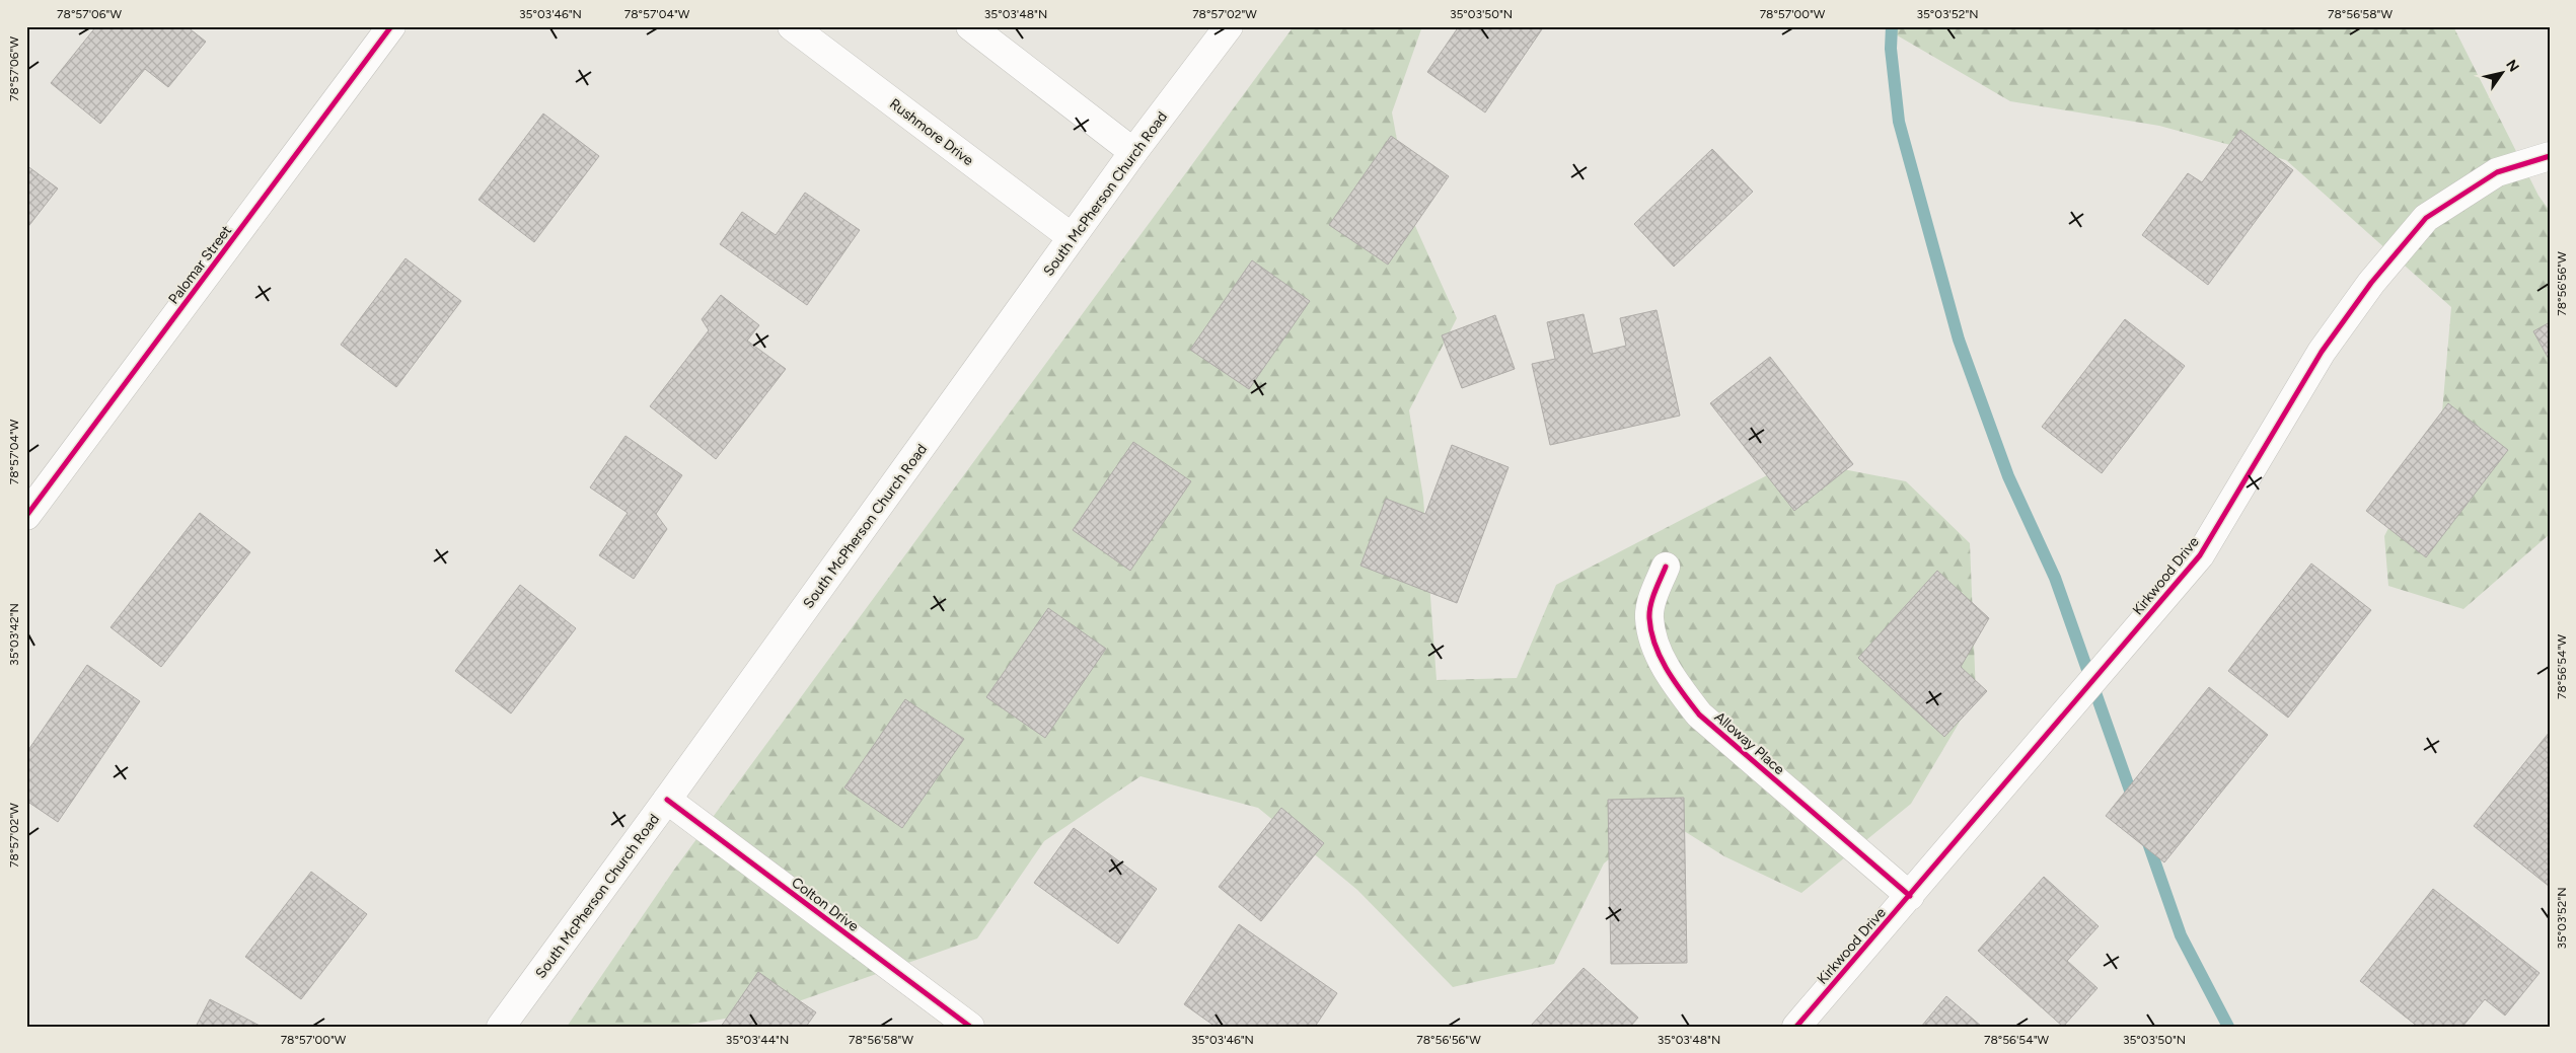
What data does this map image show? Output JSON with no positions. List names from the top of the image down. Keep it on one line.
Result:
{"streets":{"street":["Rushmore Drive","South McPherson Church Road","Palomar Street","Kirkwood Drive","Alloway Place","Colton Drive"]},"crossings":[["Rushmore Drive","South McPherson Church Road"],["South McPherson Church Road","Colton Drive"],["Kirkwood Drive","Alloway Place"]],"north":"top right","coordinates":["78°57'06\"W","35°03'46\"N","78°57'04\"W","35°03'48\"N","78°57'02\"W","35°03'50\"N","78°57'00\"W","35°03'52\"N","78°56'58\"W","78°56'56\"W","35°03'42\"N","78°56'54\"W","35°03'44\"N"]}
